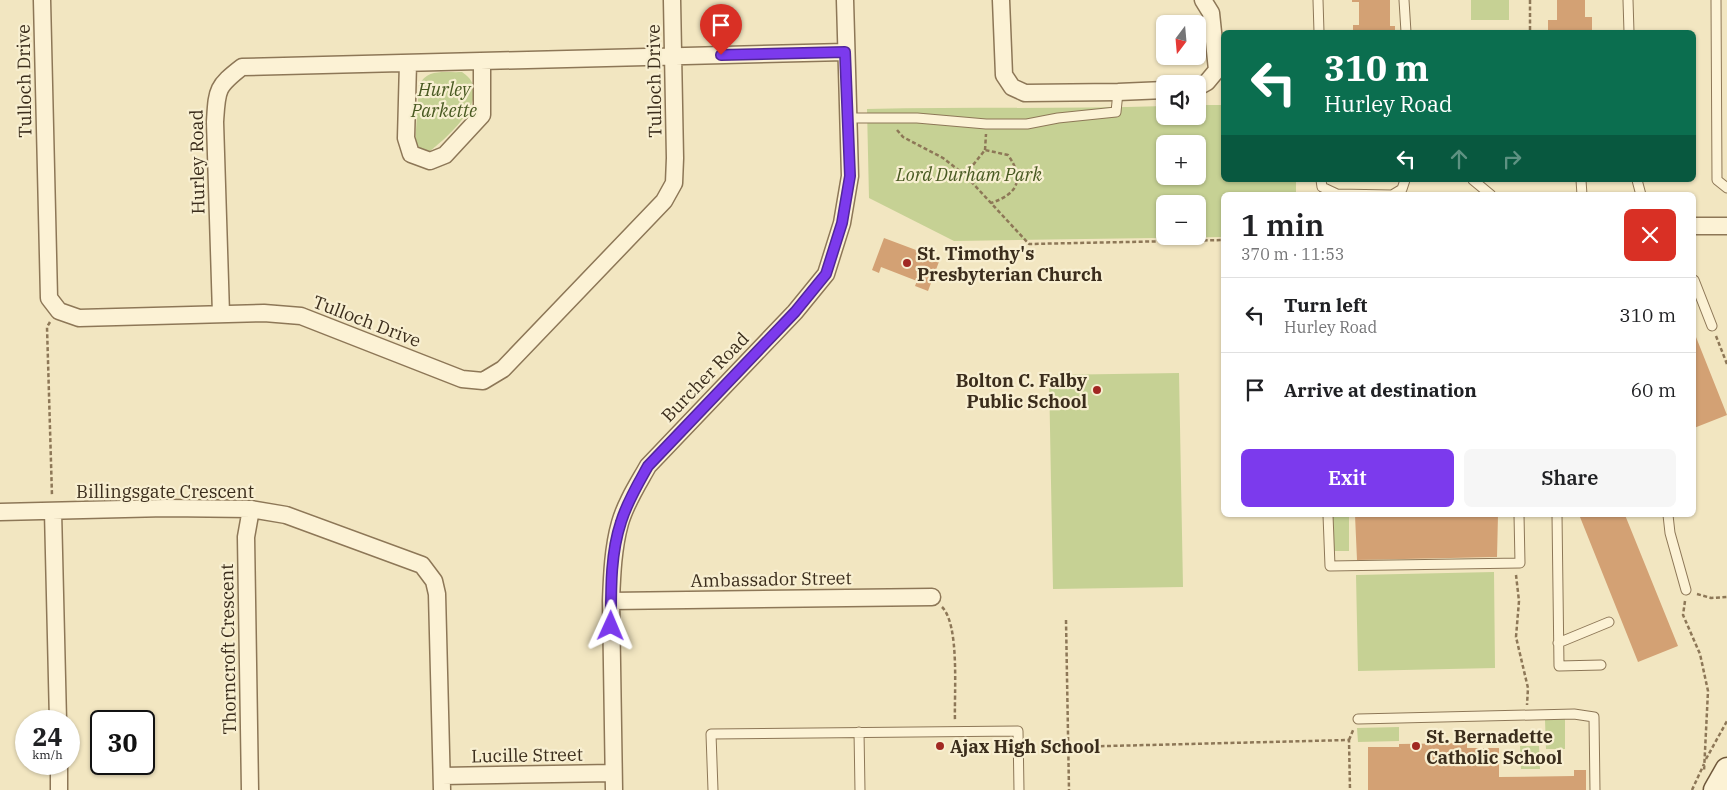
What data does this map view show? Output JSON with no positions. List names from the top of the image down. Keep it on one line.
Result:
{"streets":{"street":["Tulloch Drive","Hurley Road","Burcher Road","Billingsgate Crescent","Ambassador Street","Thorncroft Crescent","Lucille Street"]},"crossings":[["Tulloch Drive","Hurley Road"],["Hurley Road","Burcher Road"],["Burcher Road","Ambassador Street"],["Burcher Road","Lucille Street"],["Billingsgate Crescent","Thorncroft Crescent"],["Billingsgate Crescent","Lucille Street"]],"parks":["Hurley Parkette","Lord Durham Park"],"places":["St. Timothy's Presbyterian Church","Bolton C. Falby Public School","Ajax High School","St. Bernadette Catholic School"],"north":"bottom","page":{"map_buttons":["+","−"],"turn":["310 m","Hurley Road"],"heading":["1 min","370 m · 11:53"],"list":[{"name":"Turn left","note":"Hurley Road","value":"310 m"},{"name":"Arrive at destination","value":"60 m"}],"buttons":["Exit","Share"],"speed":"24 km/h","limit":"30"}}
